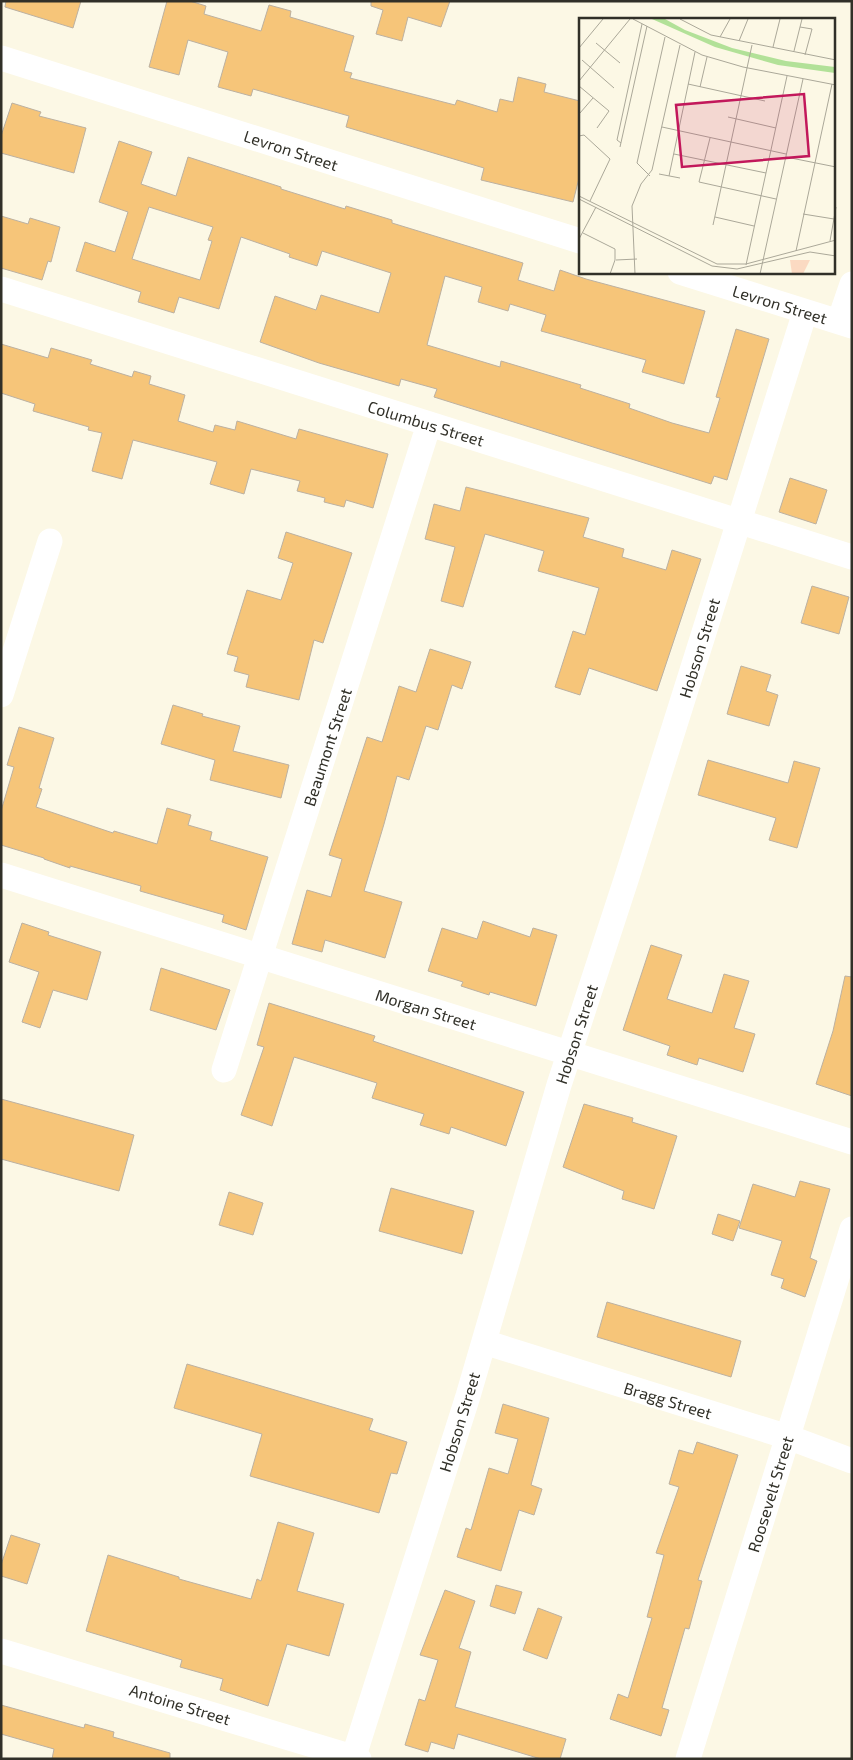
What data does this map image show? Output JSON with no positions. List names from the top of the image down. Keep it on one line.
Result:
{"streets":{"street":["Levron Street","Columbus Street","Hobson Street","Beaumont Street","Morgan Street","Bragg Street","Roosevelt Street","Antoine Street"]},"crossings":[["Levron Street","Hobson Street"],["Columbus Street","Hobson Street"],["Columbus Street","Beaumont Street"],["Hobson Street","Morgan Street"],["Hobson Street","Bragg Street"],["Hobson Street","Antoine Street"],["Beaumont Street","Morgan Street"],["Bragg Street","Roosevelt Street"]]}
